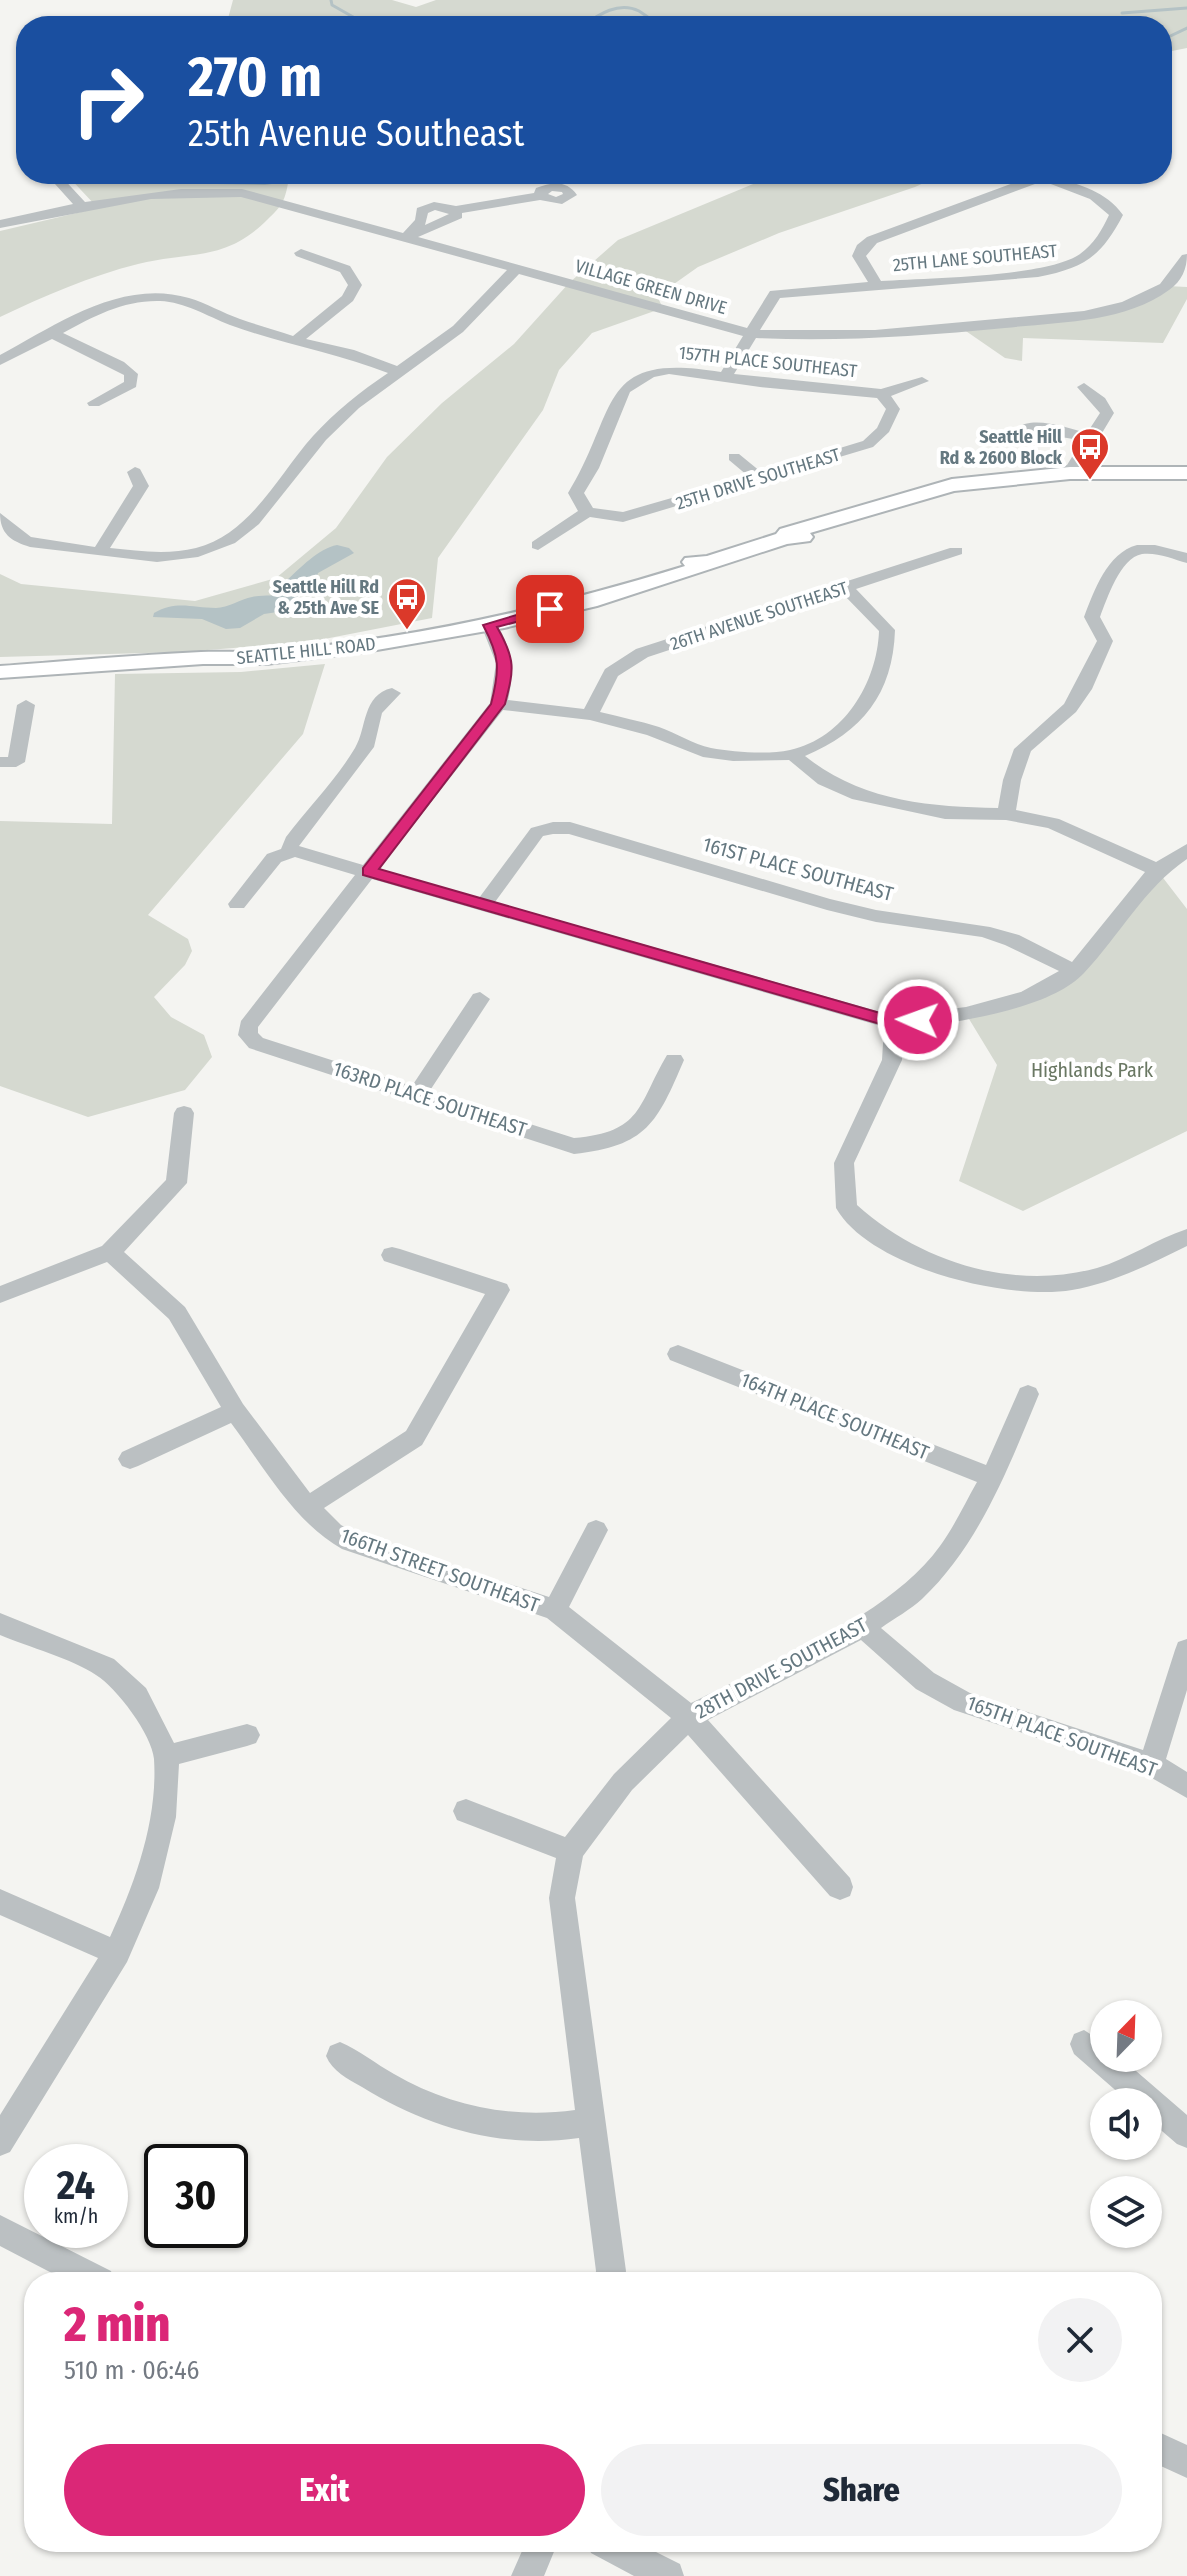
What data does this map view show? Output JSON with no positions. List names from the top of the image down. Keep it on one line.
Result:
{"streets":{"main road":["SEATTLE HILL ROAD"],"street":["25TH LANE SOUTHEAST","VILLAGE GREEN DRIVE","157TH PLACE SOUTHEAST","25TH DRIVE SOUTHEAST","26TH AVENUE SOUTHEAST","161ST PLACE SOUTHEAST","163RD PLACE SOUTHEAST","164TH PLACE SOUTHEAST","166TH STREET SOUTHEAST","28TH DRIVE SOUTHEAST","165TH PLACE SOUTHEAST"]},"crossings":[["157TH PLACE SOUTHEAST","25TH DRIVE SOUTHEAST"],["164TH PLACE SOUTHEAST","28TH DRIVE SOUTHEAST"],["166TH STREET SOUTHEAST","28TH DRIVE SOUTHEAST"],["28TH DRIVE SOUTHEAST","165TH PLACE SOUTHEAST"]],"parks":["Highlands Park"],"places":{"bus stop":["Seattle Hill Rd & 2600 Block","Seattle Hill Rd & 25th Ave SE"]},"north":"top right","page":{"turn":["270 m","25th Avenue Southeast"],"speed":"24 km/h","limit":"30","heading":["2 min","510 m · 06:46"],"buttons":["Exit","Share"]}}
